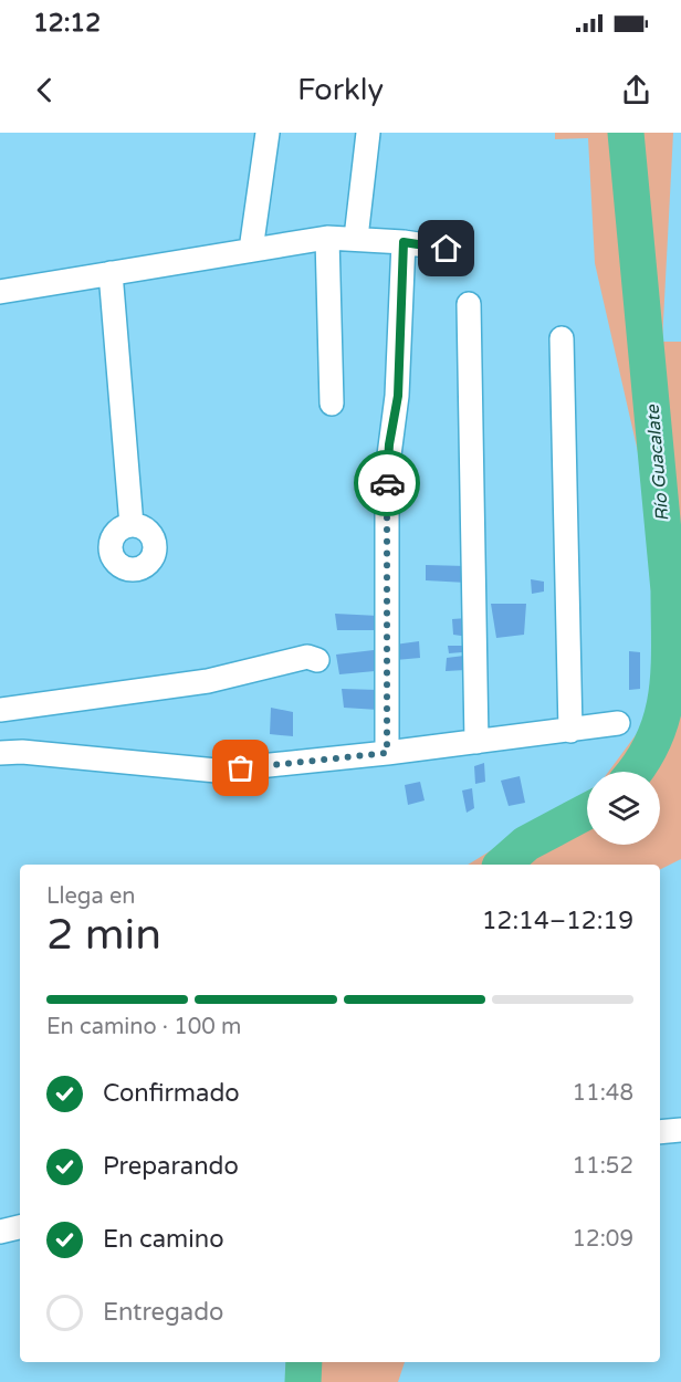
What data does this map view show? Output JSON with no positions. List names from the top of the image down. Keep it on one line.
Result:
{"water":["Río Guacalate"],"page":{"status":"12:12","header":"Forkly","heading":["2 min","Llega en","12:14–12:19"],"bar":"En camino · 100 m","list":[["Confirmado","11:48"],["Preparando","11:52"],["En camino","12:09"],"Entregado"]}}
